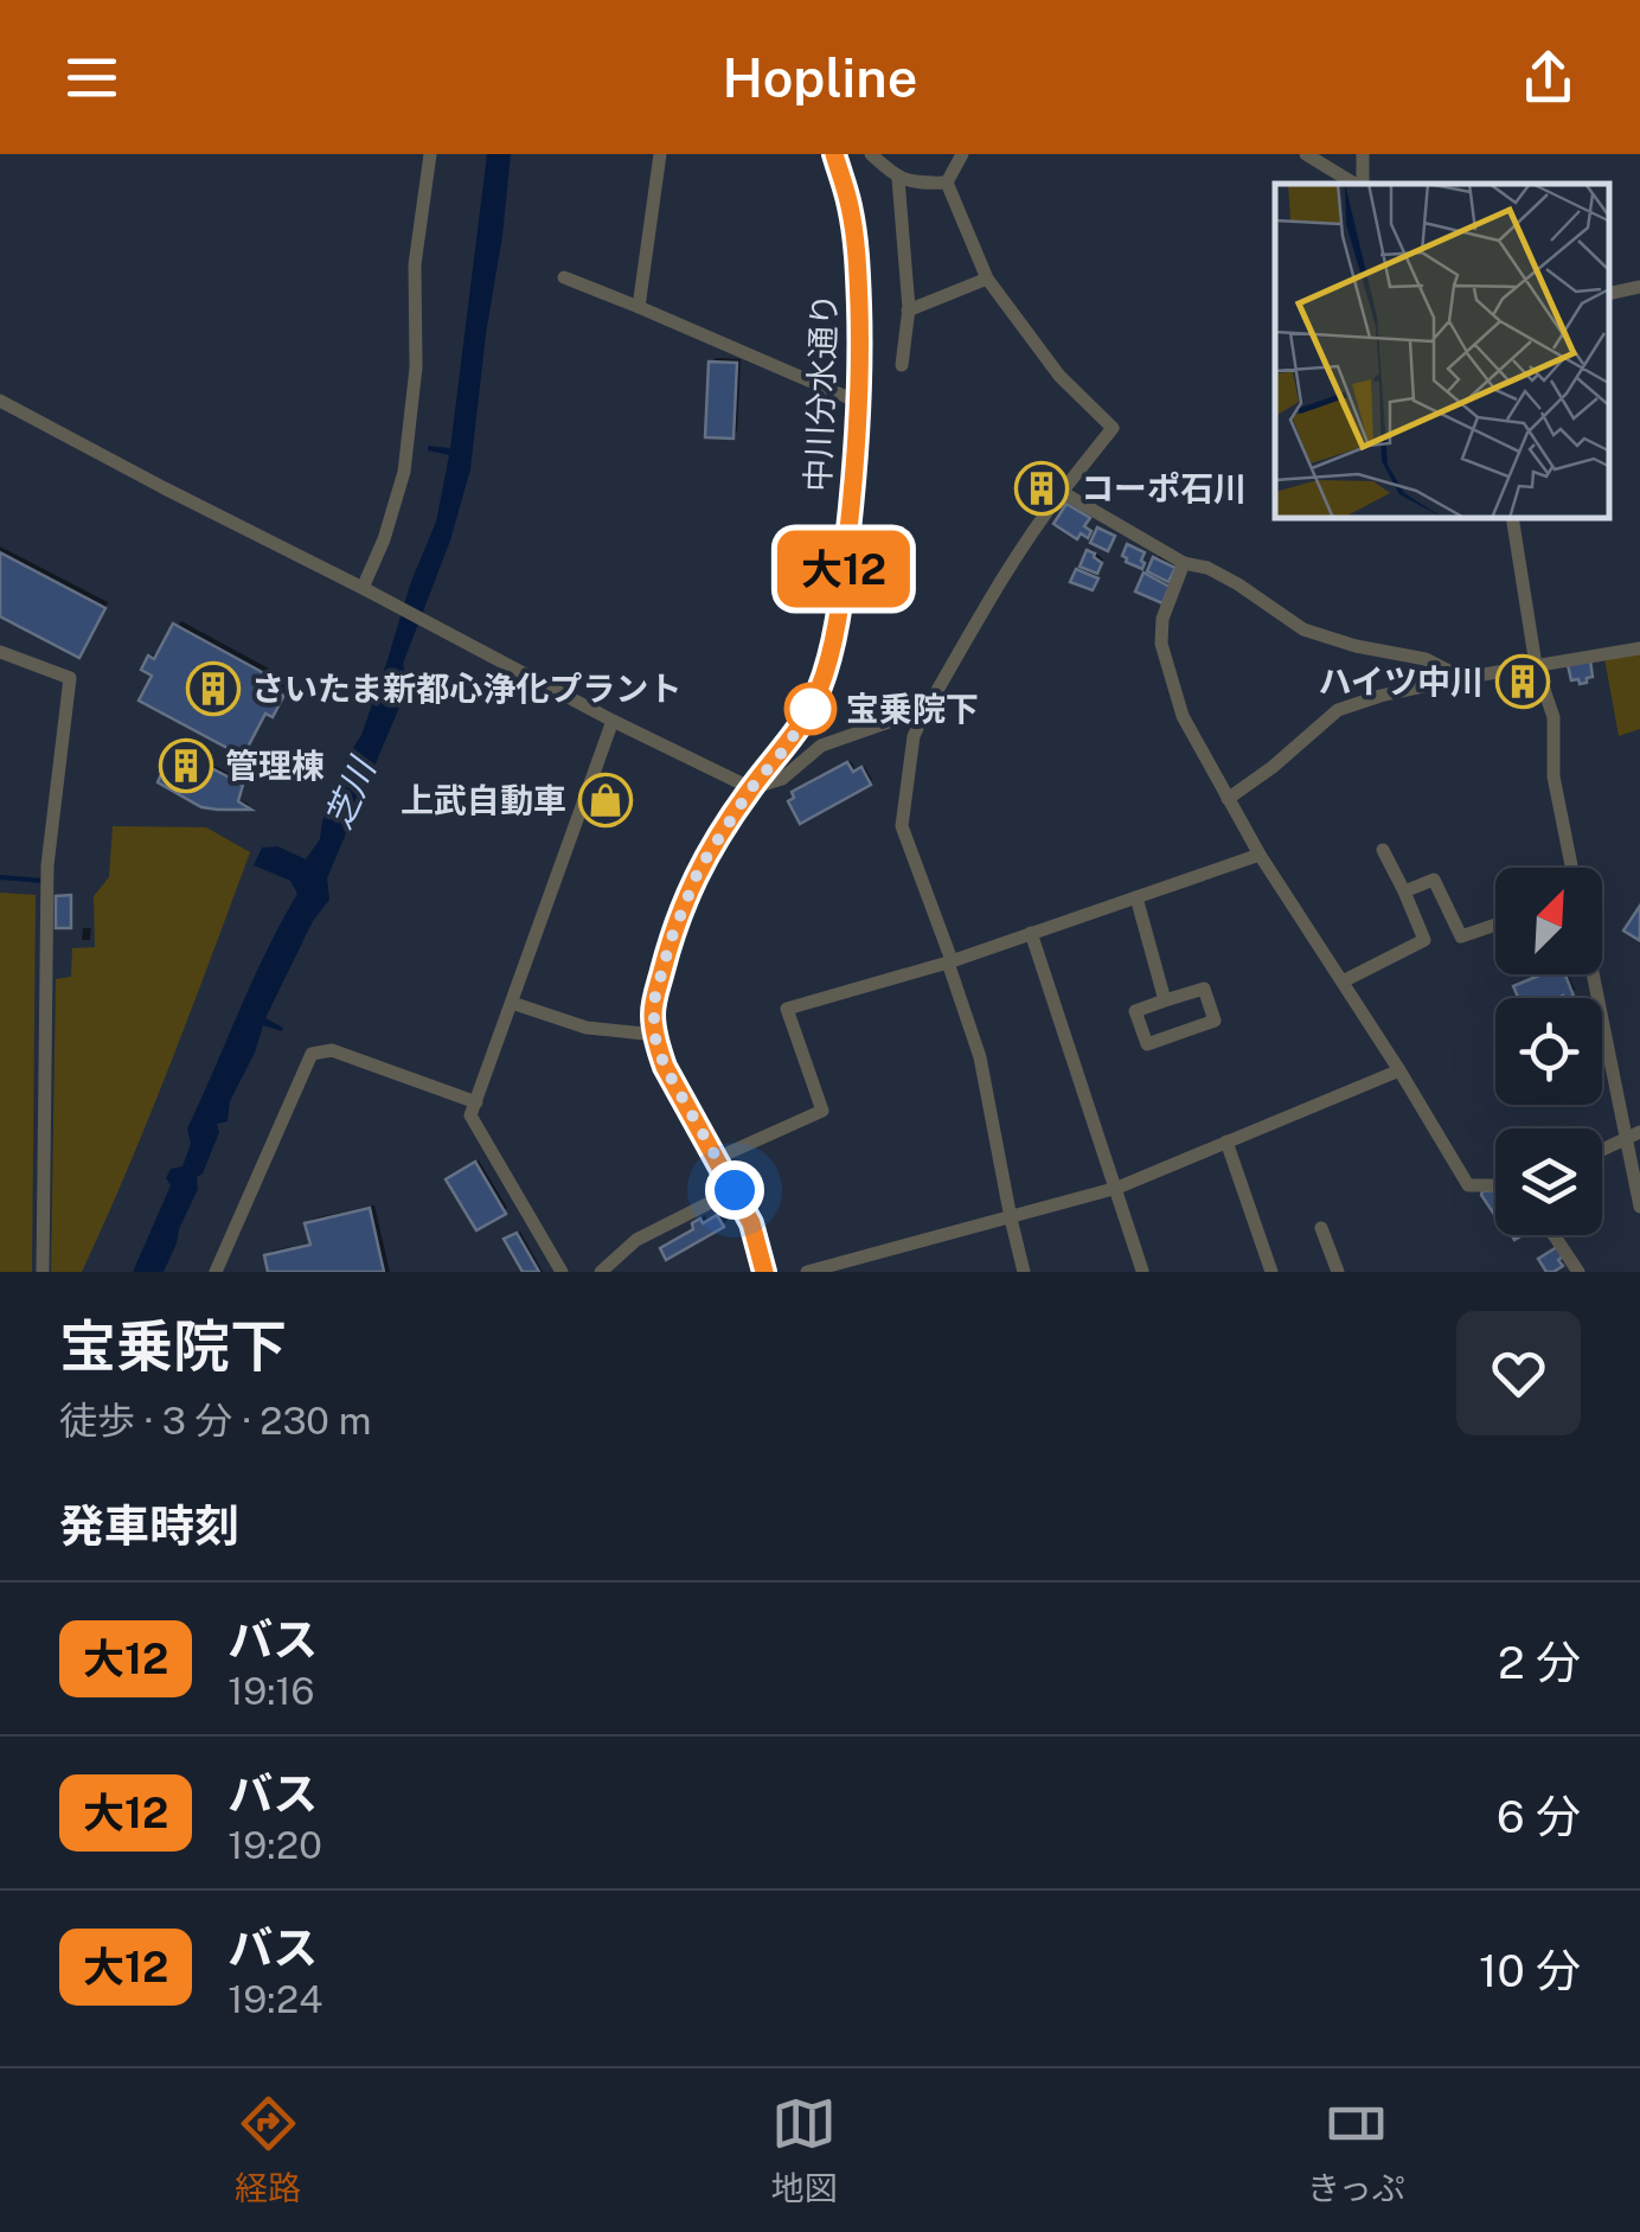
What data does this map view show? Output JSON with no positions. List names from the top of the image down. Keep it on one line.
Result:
{"streets":{"street":["中川分水通り"]},"water":["芝川"],"places":{"building":["コーポ石川","ハイツ中川","さいたま新都心浄化プラント","管理棟"],"other":["宝乗院下"],"shop":["上武自動車"]},"lines":["bus line 大12"],"north":"top right","page":{"header":"Hopline","on_map":"大12","heading":[["宝乗院下","徒歩 · 3 分 · 230 m"],"発車時刻"],"list":[{"mark":"大12","name":"バス","note":"19:16","value":"2 分"},{"mark":"大12","name":"バス","note":"19:20","value":"6 分"},{"mark":"大12","name":"バス","note":"19:24","value":"10 分"}],"tabs":["経路","地図","きっぷ"]}}
